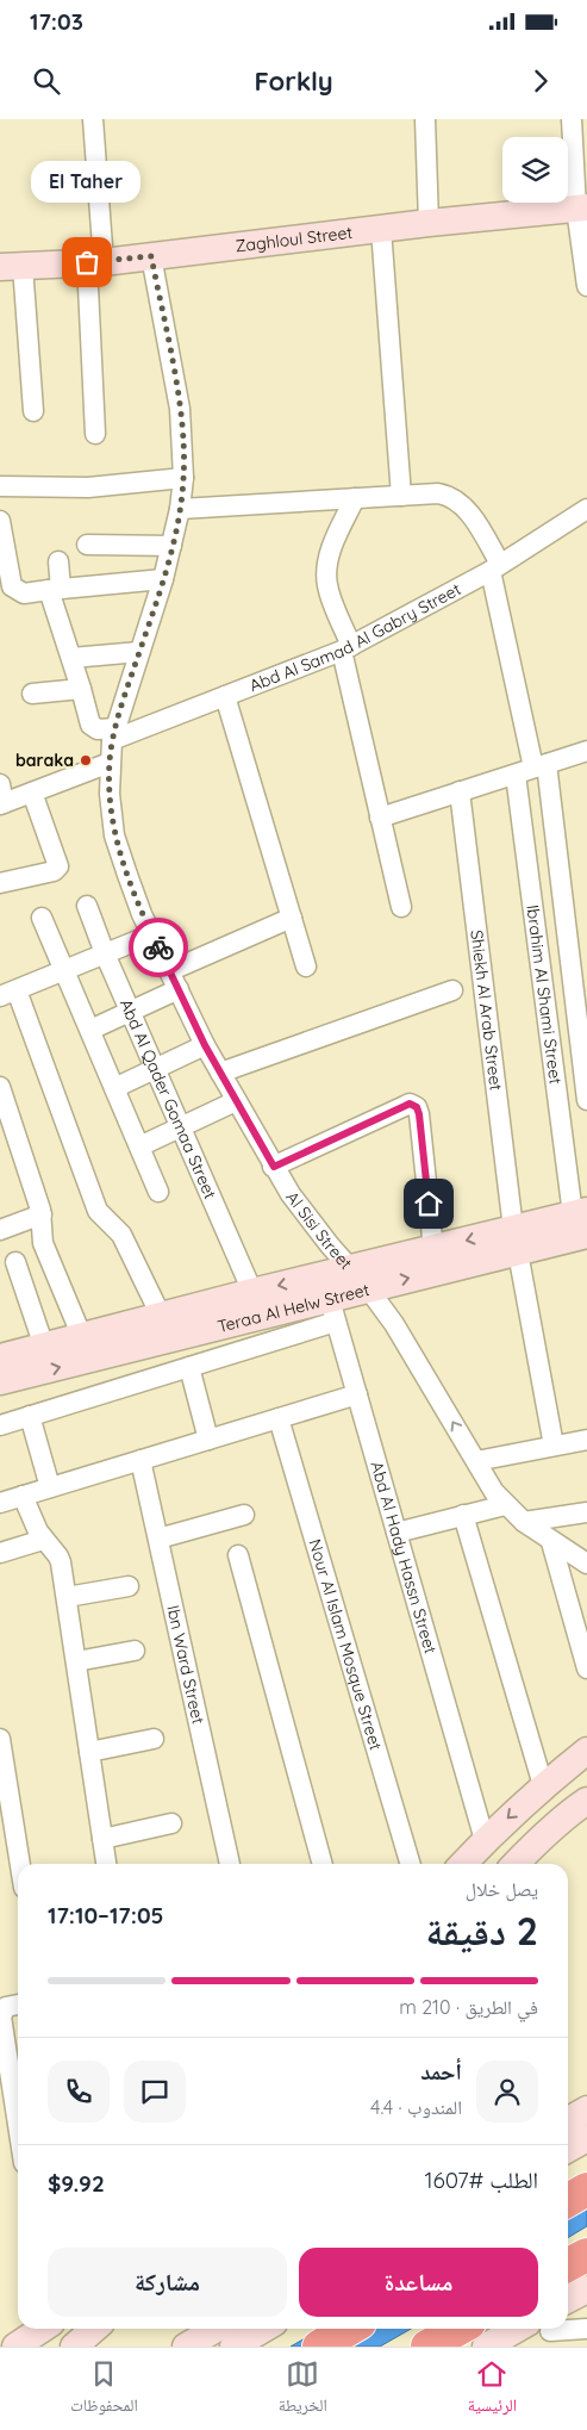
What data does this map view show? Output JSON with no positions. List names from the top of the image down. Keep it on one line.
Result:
{"streets":{"street":["Zaghloul Street","Abd Al Samad Al Gabry Street","Ibrahim Al Shami Street","Shiekh Al Arab Street","Abd Al Qader Gomaa Street","Al Sisi Street","Teraa Al Helw Street","Abd Al Hady Hassn Street","Nour Al Islam Mosque Street","Ibn Ward Street"]},"crossings":[["Zaghloul Street","Al Sisi Street"],["Abd Al Samad Al Gabry Street","Al Sisi Street"],["Ibrahim Al Shami Street","Teraa Al Helw Street"],["Shiekh Al Arab Street","Teraa Al Helw Street"],["Abd Al Qader Gomaa Street","Teraa Al Helw Street"],["Al Sisi Street","Teraa Al Helw Street"],["Teraa Al Helw Street","Abd Al Hady Hassn Street"]],"places":["El Taher","baraka"],"page":{"status":"17:03","header":"Forkly","bubble":"El Taher","heading":["2 دقيقة","يصل خلال","17:05–17:10"],"panel":["أحمد","المندوب · 4.4","الطلب #1607","$9.92"],"bar":"في الطريق · 210 m","buttons":["مساعدة","مشاركة"],"tabs":["الرئيسية","الخريطة","المحفوظات"]}}
